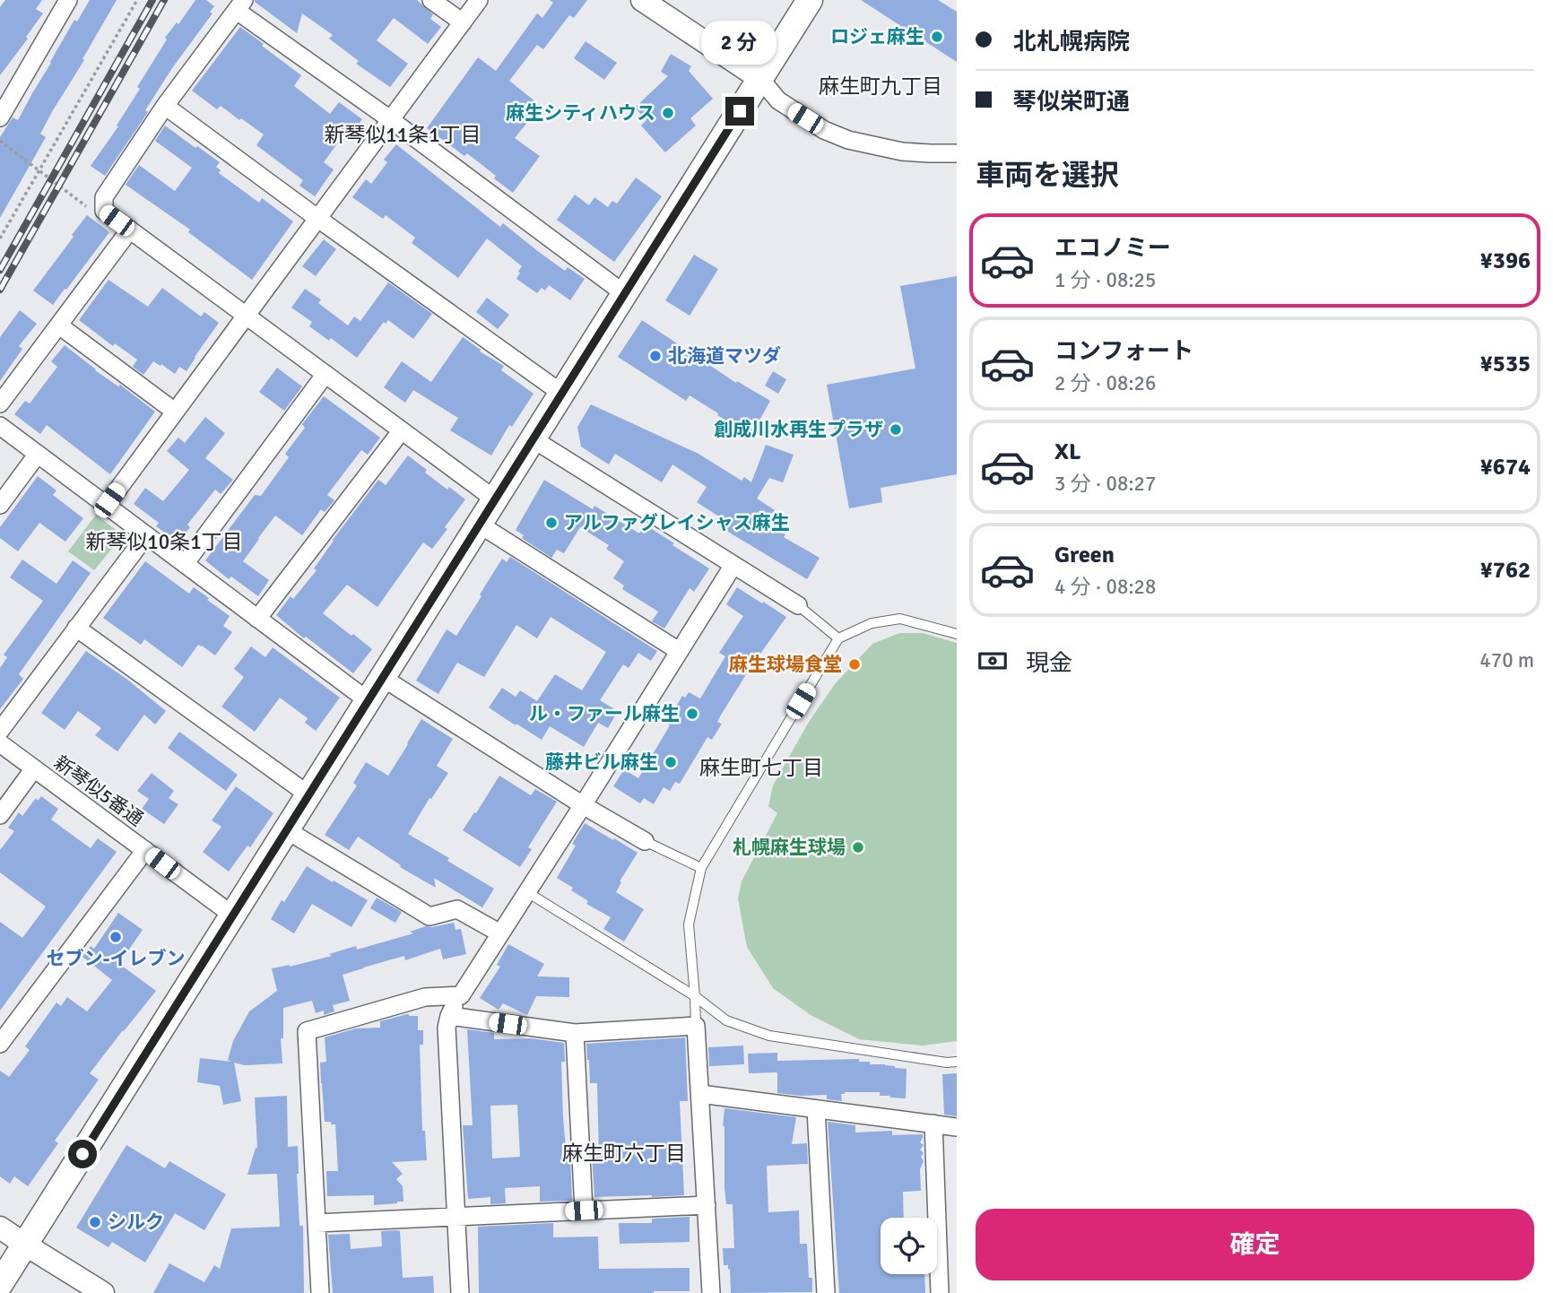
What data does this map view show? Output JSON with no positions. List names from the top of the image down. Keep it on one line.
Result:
{"streets":{"street":["新琴似5番通"]},"districts":["麻生町九丁目","新琴似11条1丁目","新琴似10条1丁目","麻生町七丁目","麻生町六丁目"],"places":["ロジェ麻生","麻生シティハウス","北海道マツダ","創成川水再生プラザ","アルファグレイシャス麻生","麻生球場食堂","ル・ファール麻生","藤井ビル麻生","札幌麻生球場","セブン-イレブン","シルク"],"page":{"banner":["北札幌病院","琴似栄町通"],"bubble":"2 分","heading":"車両を選択","list":[{"name":"エコノミー","note":"1 分 · 08:25","value":"¥396"},{"name":"コンフォート","note":"2 分 · 08:26","value":"¥535"},{"name":"XL","note":"3 分 · 08:27","value":"¥674"},{"name":"Green","note":"4 分 · 08:28","value":"¥762"}],"pay":["現金","470 m"],"buttons":"確定"}}
